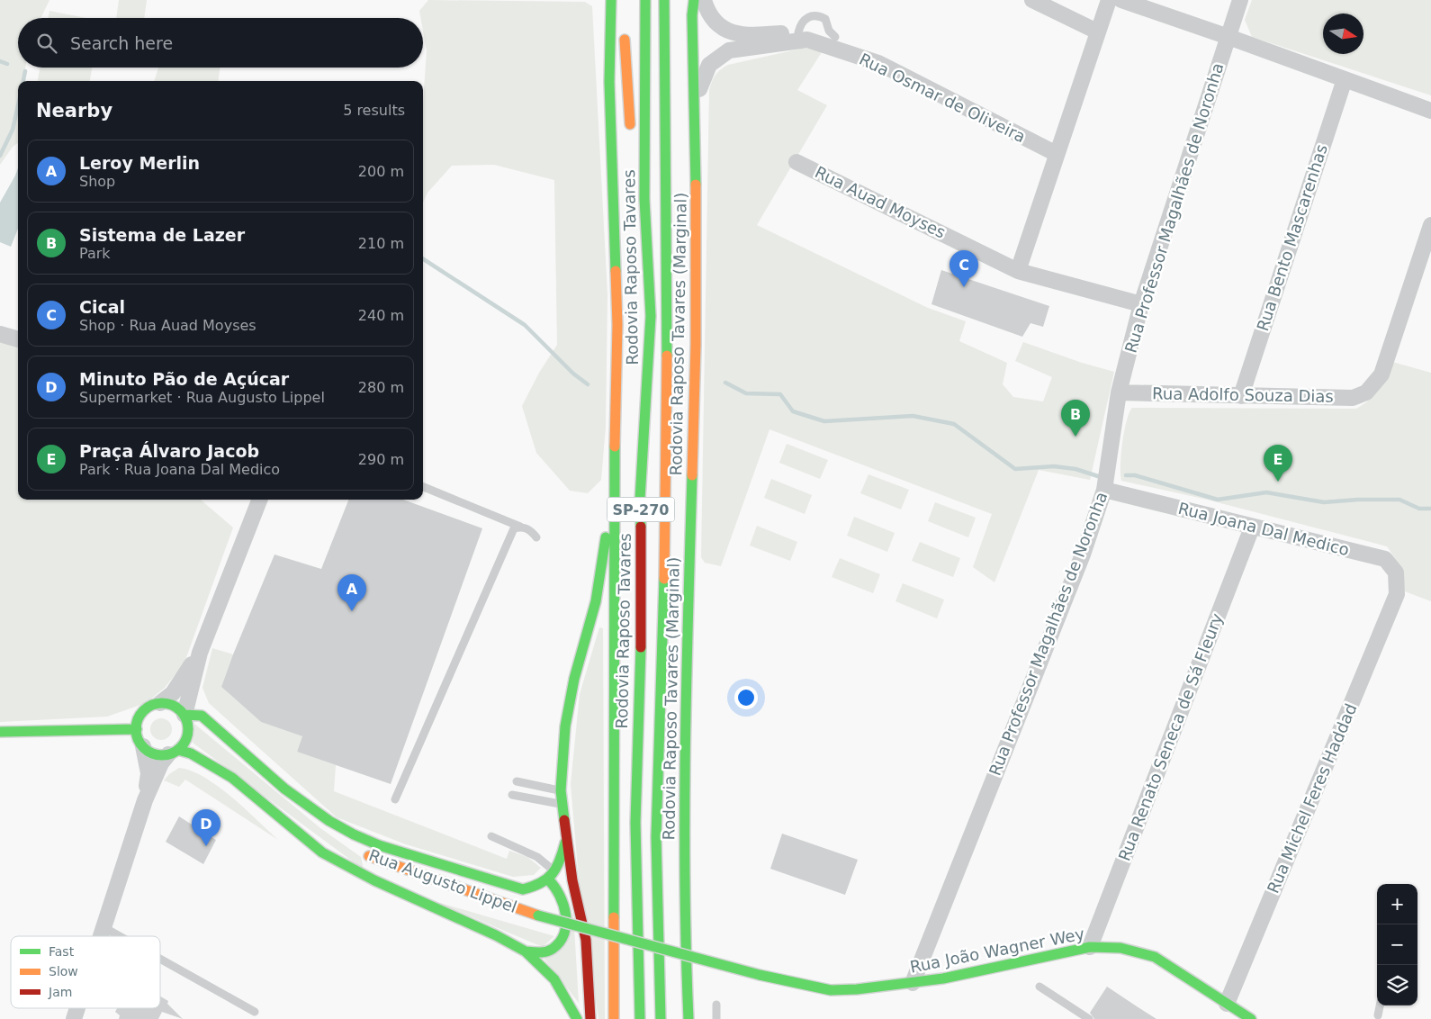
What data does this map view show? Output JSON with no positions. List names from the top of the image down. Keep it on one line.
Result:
{"streets":{"main road":["Rodovia Raposo Tavares","Rodovia Raposo Tavares (Marginal)","SP-270","Rua Augusto Lippel","Rua João Wagner Wey"],"street":["Rua Osmar de Oliveira","Rua Auad Moyses","Rua Professor Magalhães de Noronha","Rua Bento Mascarenhas","Rua Adolfo Souza Dias","Rua Joana Dal Medico","Rua Renato Seneca de Sá Fleury","Rua Michel Feres Haddad"]},"crossings":[["Rua Osmar de Oliveira","Rodovia Raposo Tavares (Marginal)"],["Rua Auad Moyses","Rua Professor Magalhães de Noronha"],["Rua Professor Magalhães de Noronha","Rua Adolfo Souza Dias"],["Rua Professor Magalhães de Noronha","Rua Joana Dal Medico"],["Rua Professor Magalhães de Noronha","Rua João Wagner Wey"],["Rua Bento Mascarenhas","Rua Adolfo Souza Dias"],["Rua Joana Dal Medico","Rua Renato Seneca de Sá Fleury"],["Rua Joana Dal Medico","Rua Michel Feres Haddad"],["Rua Renato Seneca de Sá Fleury","Rua João Wagner Wey"],["Rua Michel Feres Haddad","Rua João Wagner Wey"],["Rua Augusto Lippel","Rua João Wagner Wey"]],"legend":["Fast","Slow","Jam"],"north":"right","page":{"search":"Search here","heading":["Nearby","5 results"],"list":[{"mark":"A","name":"Leroy Merlin","note":"Shop","value":"200 m"},{"mark":"B","name":"Sistema de Lazer","note":"Park","value":"210 m"},{"mark":"C","name":"Cical","note":"Shop · Rua Auad Moyses","value":"240 m"},{"mark":"D","name":"Minuto Pão de Açúcar","note":"Supermarket · Rua Augusto Lippel","value":"280 m"},{"mark":"E","name":"Praça Álvaro Jacob","note":"Park · Rua Joana Dal Medico","value":"290 m"}],"pins":["C","B","E","A","D"],"map_buttons":["+","−"]}}
